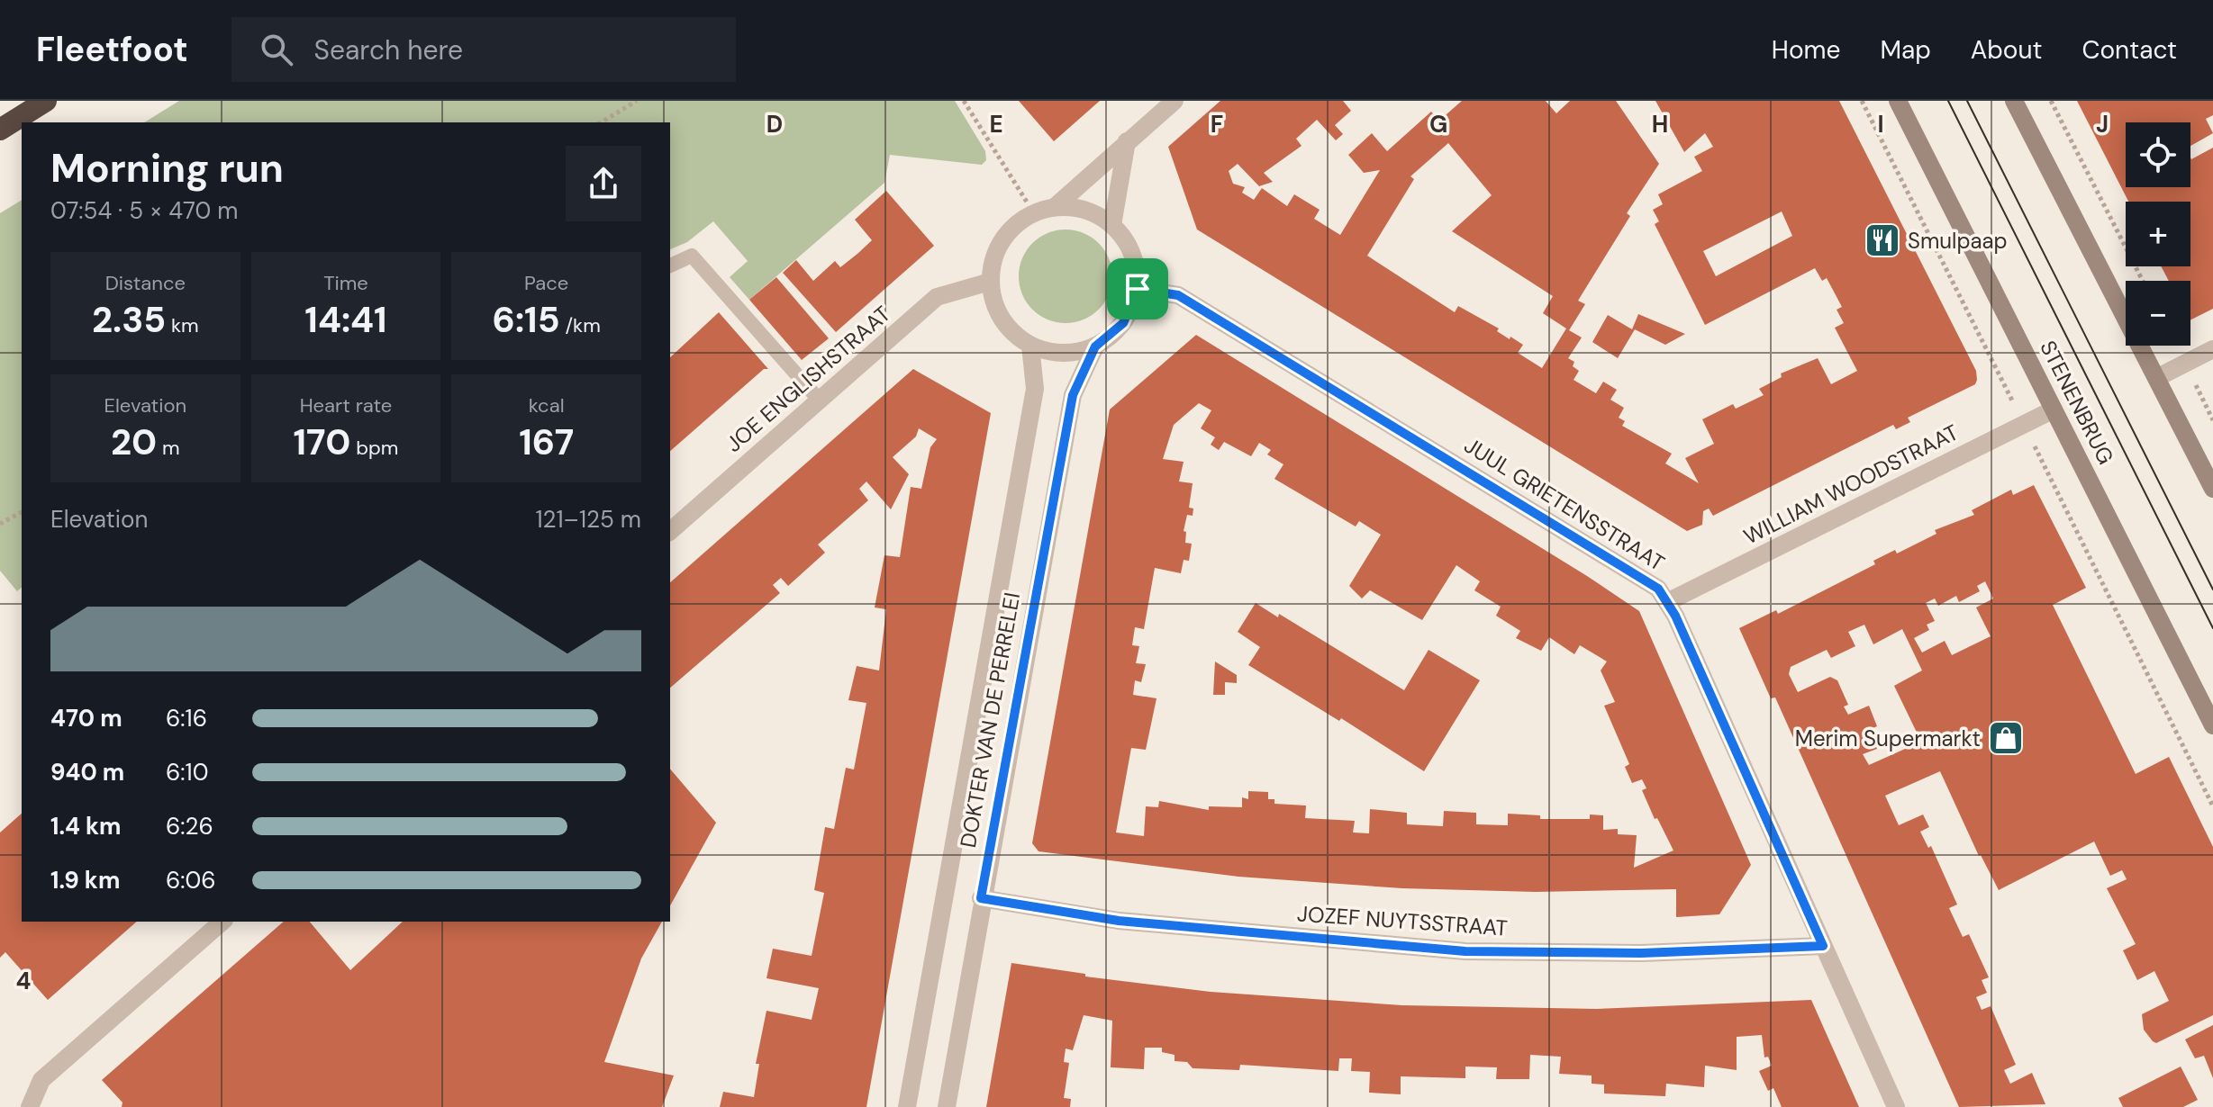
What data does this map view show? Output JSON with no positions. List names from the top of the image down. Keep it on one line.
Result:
{"streets":{"main road":["STENENBRUG"],"street":["JOE ENGLISHSTRAAT","WILLIAM WOODSTRAAT","JUUL GRIETENSSTRAAT","DOKTER VAN DE PERRELEI","JOZEF NUYTSSTRAAT"]},"crossings":[["JOE ENGLISHSTRAAT","JUUL GRIETENSSTRAAT"],["JOE ENGLISHSTRAAT","DOKTER VAN DE PERRELEI"],["STENENBRUG","WILLIAM WOODSTRAAT"],["WILLIAM WOODSTRAAT","JUUL GRIETENSSTRAAT"],["JUUL GRIETENSSTRAAT","DOKTER VAN DE PERRELEI"],["JUUL GRIETENSSTRAAT","JOZEF NUYTSSTRAAT"],["DOKTER VAN DE PERRELEI","JOZEF NUYTSSTRAAT"]],"places":{"restaurant":["Smulpaap"],"shop":["Merim Supermarkt"]},"page":{"header":"Fleetfoot","search":"Search here","nav":["Home","Map","About","Contact"],"map_buttons":["+","−"],"heading":["Morning run","07:54 · 5 × 470 m"],"stats":[["Distance","2.35 km"],["Time","14:41"],["Pace","6:15 /km"],["Elevation","20 m"],["Heart rate","170 bpm"],["kcal","167"]],"chart":["Elevation","121–125 m"],"list":[{"name":"470 m","note":"6:16"},{"name":"940 m","note":"6:10"},{"name":"1.4 km","note":"6:26"},{"name":"1.9 km","note":"6:06"}]},"grid":{"columns":["D","E","F","G","H","I","J"],"rows":["4"]}}
